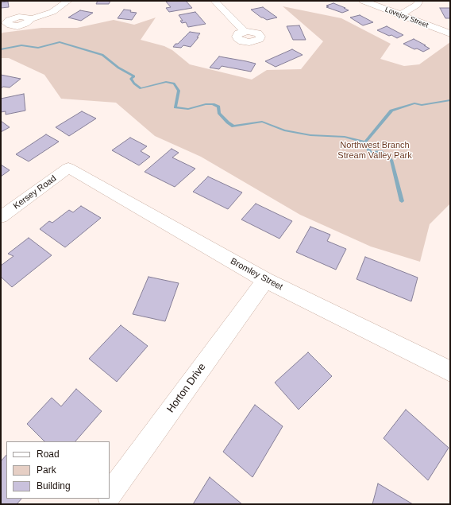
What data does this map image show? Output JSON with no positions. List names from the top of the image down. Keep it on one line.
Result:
{"streets":{"street":["Lovejoy Street","Kersey Road","Bromley Street","Horton Drive"]},"crossings":[["Kersey Road","Bromley Street"],["Bromley Street","Horton Drive"]],"parks":["Northwest Branch Stream Valley Park"],"legend":["Road","Park","Building"]}
